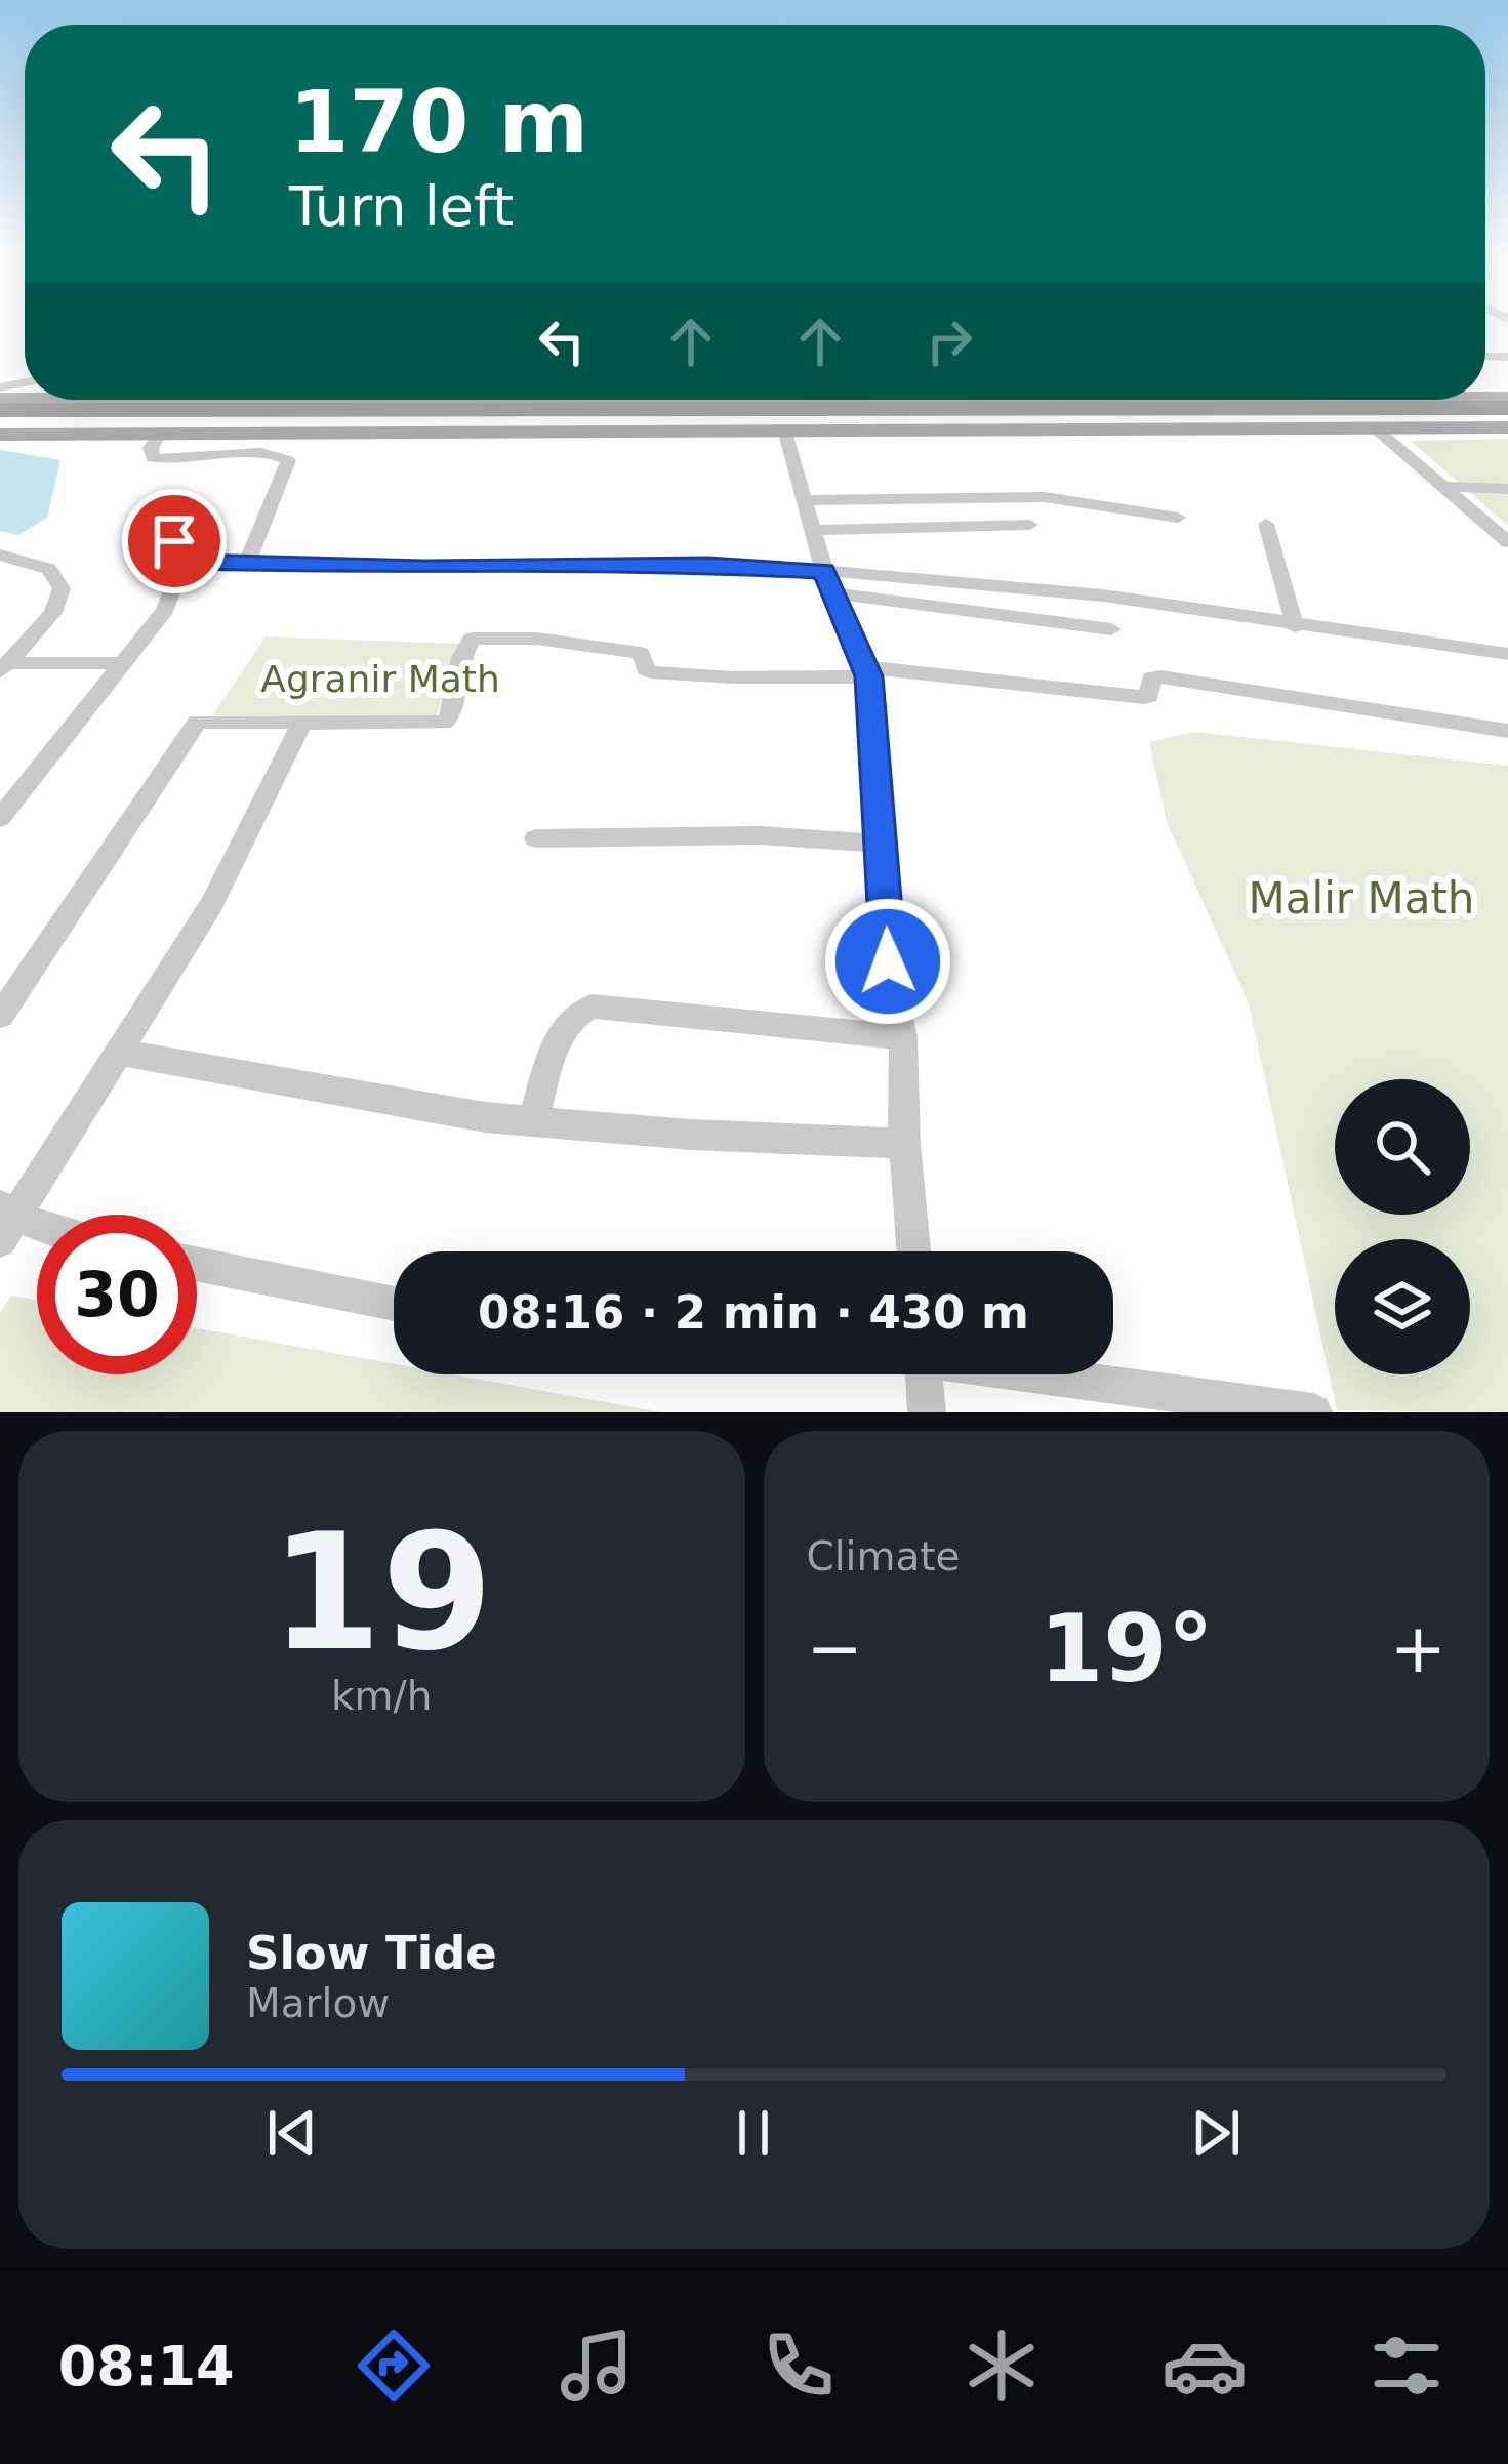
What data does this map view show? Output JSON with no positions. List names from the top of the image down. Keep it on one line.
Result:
{"parks":["Agranir Math","Malir Math"],"page":{"turn":["170 m","Turn left"],"limit":"30","trip":"08:16 · 2 min · 430 m","tile":[["19","km/h"],"Climate"],"heat":["−","19°","+"],"song":["Slow Tide","Marlow"],"tabs":"08:14"}}
